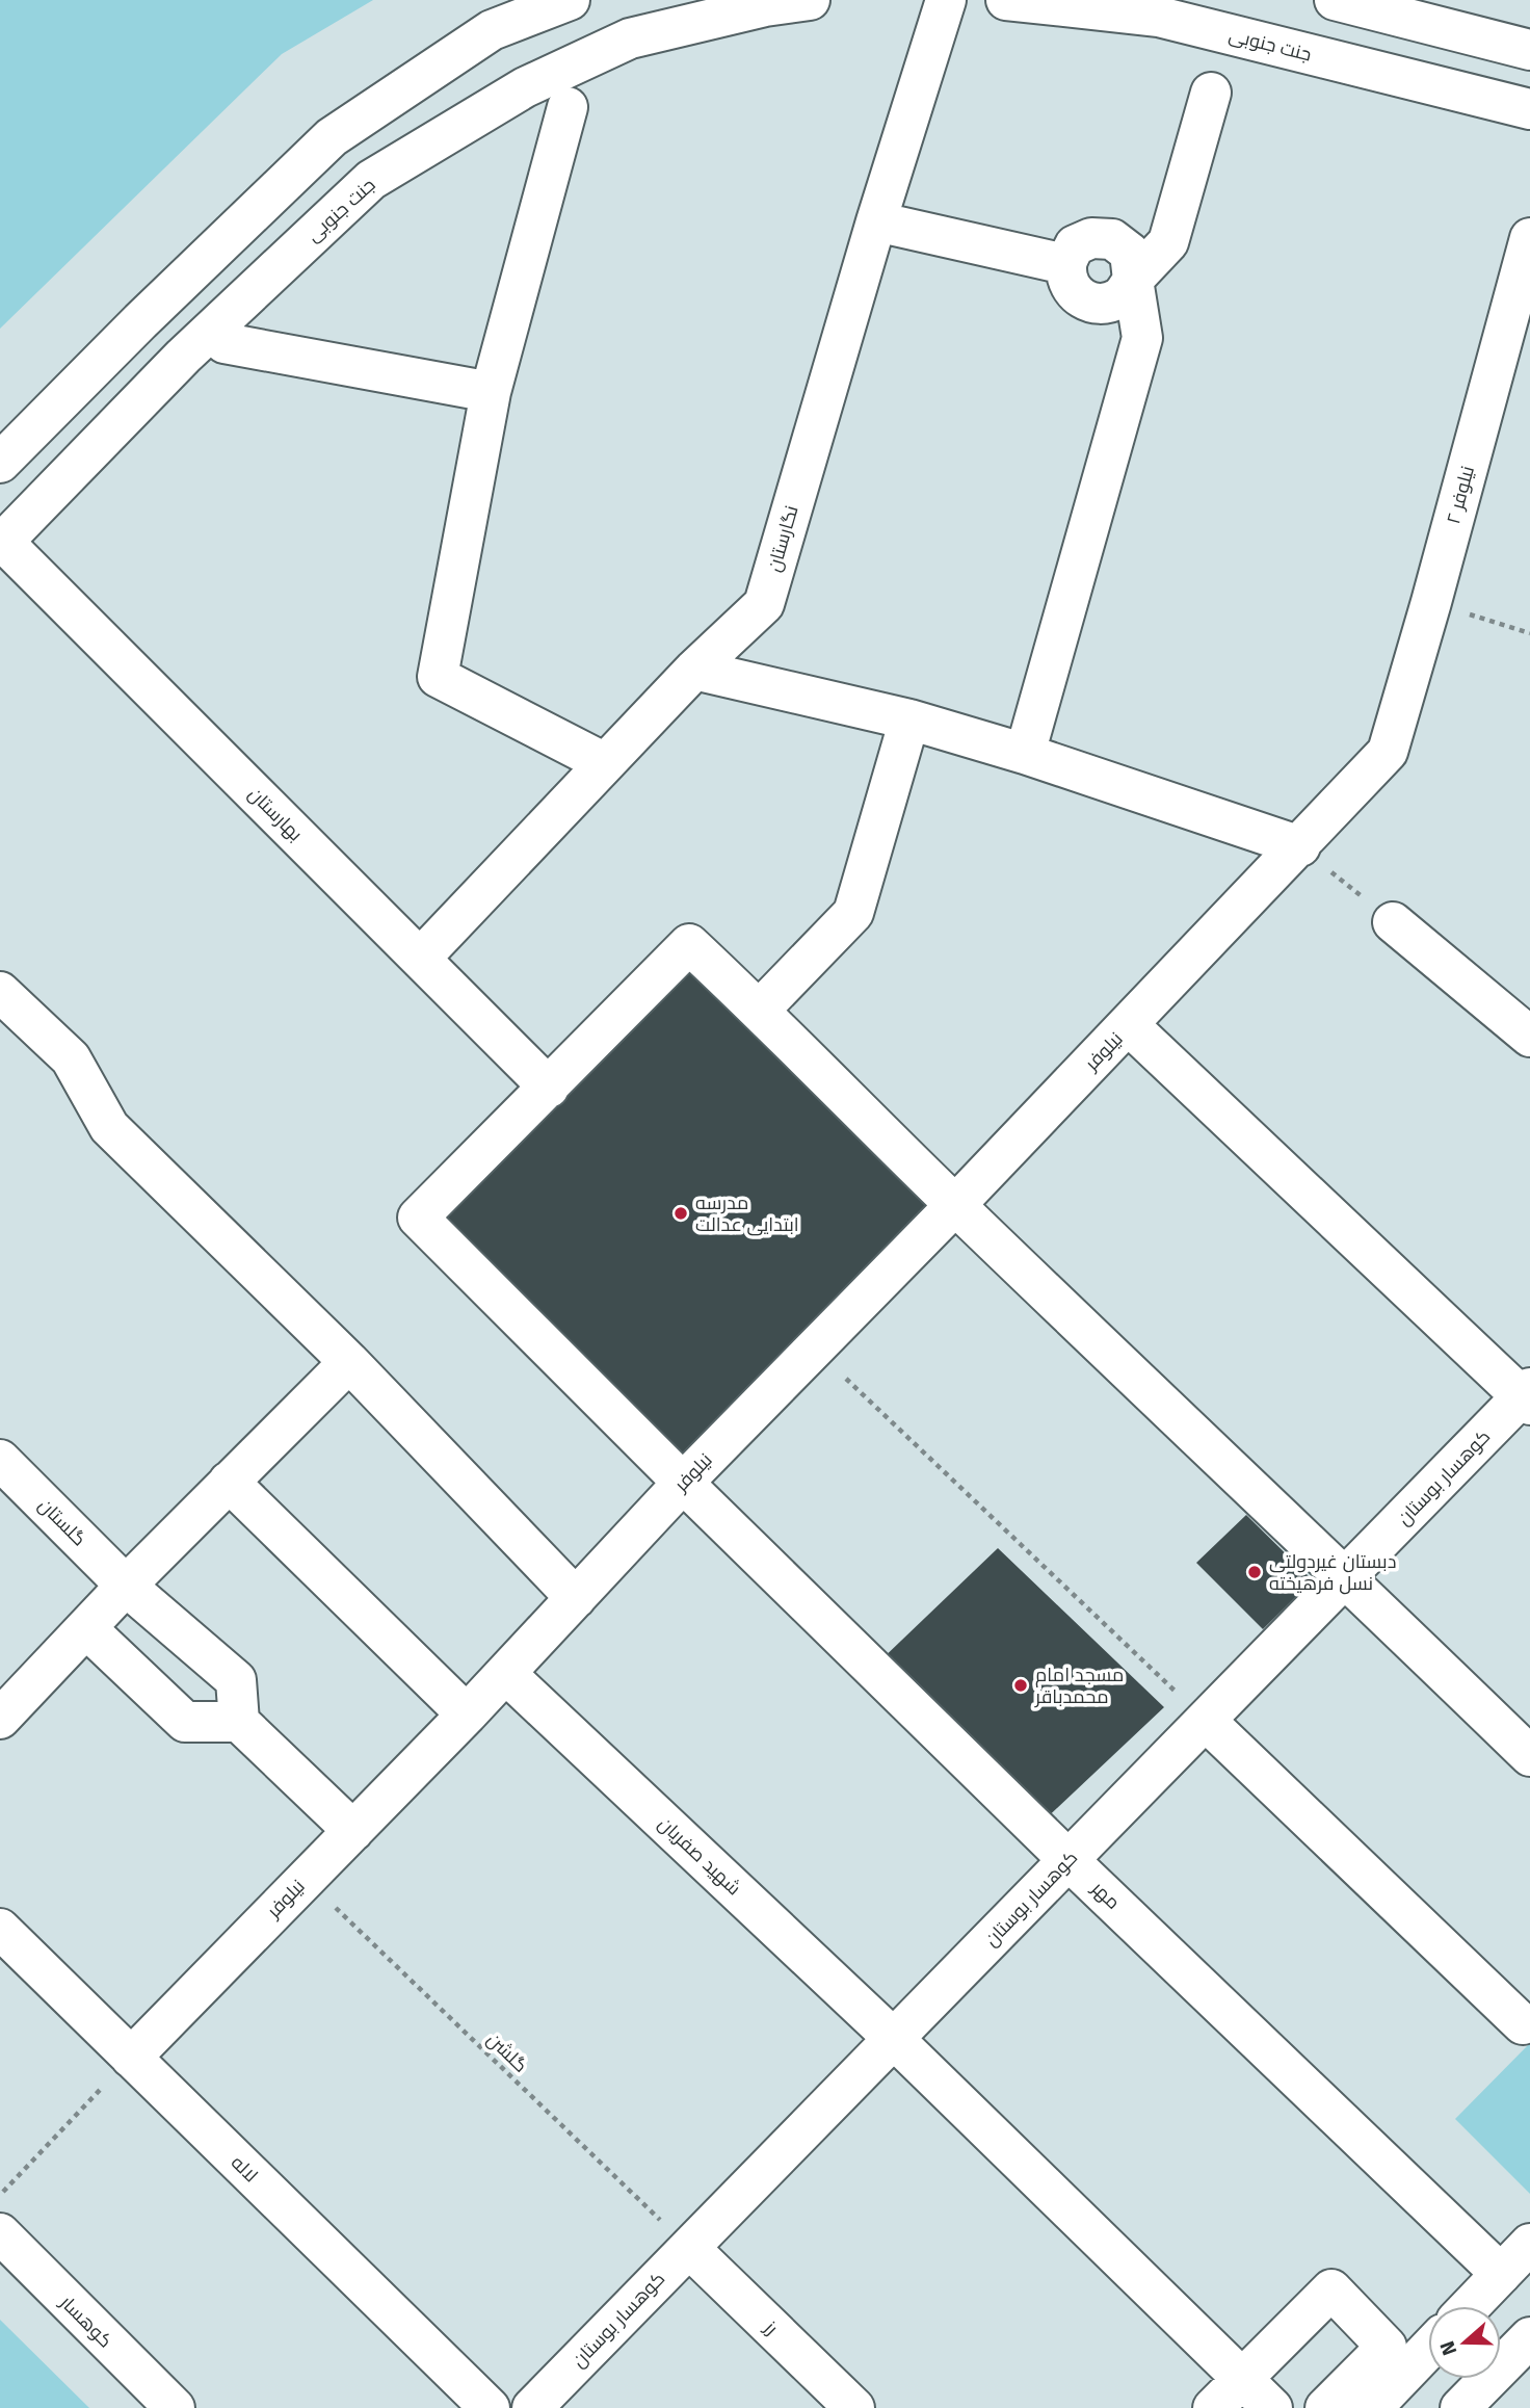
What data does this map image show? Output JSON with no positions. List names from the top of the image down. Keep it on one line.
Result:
{"streets":{"street":["جنت جنوبی","نیلوفر ۲","نگارستان","بهارستان","نیلوفر","کوهسار بوستان","گلستان","شهید صفریان","مهر","لاله","کوهسار","رز"],"path":["گلشن"]},"crossings":[["جنت جنوبی","بهارستان"],["نیلوفر ۲","نیلوفر"],["نگارستان","بهارستان"],["بهارستان","مهر"],["نیلوفر","شهید صفریان"],["نیلوفر","مهر"],["نیلوفر","گلشن"],["نیلوفر","لاله"],["کوهسار بوستان","شهید صفریان"],["کوهسار بوستان","مهر"],["کوهسار بوستان","گلشن"],["کوهسار بوستان","رز"],["گلشن","رز"]],"places":["مدرسه ابتدایی عدالت","دبستان غیردولتی نسل فرهیخته","مسجد امام محمدباقر"],"north":"left"}
